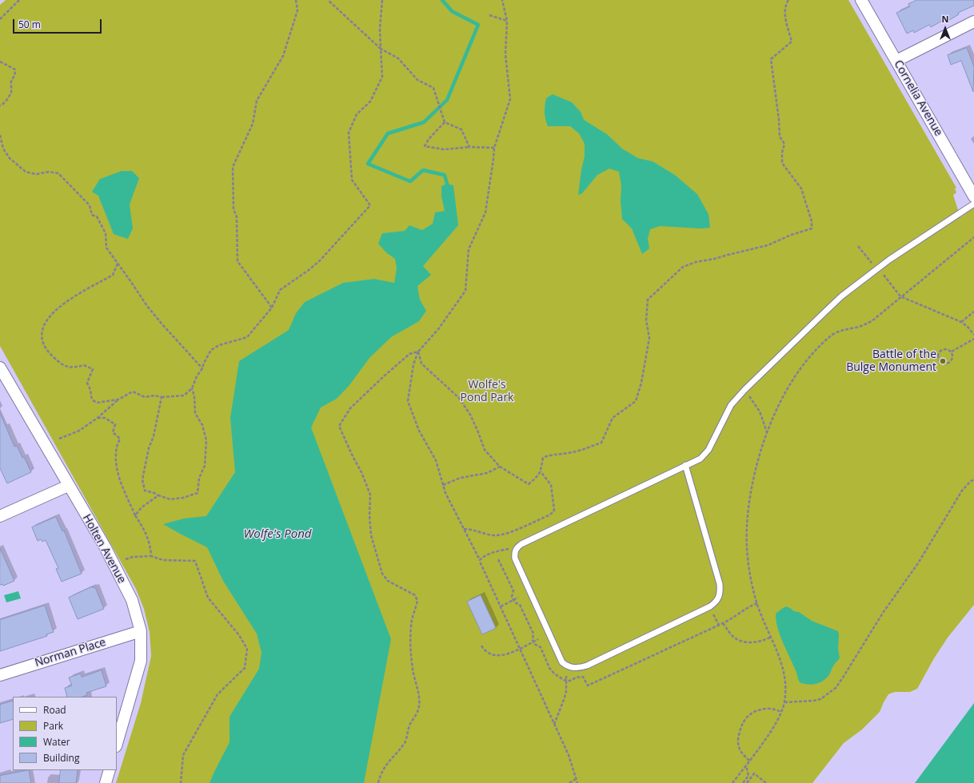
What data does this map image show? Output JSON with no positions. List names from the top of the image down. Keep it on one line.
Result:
{"streets":{"street":["Cornelia Avenue","Holten Avenue","Norman Place"]},"crossings":[["Holten Avenue","Norman Place"]],"water":["Wolfe's Pond"],"parks":["Wolfe's Pond Park"],"places":["Battle of the Bulge Monument"],"legend":["Road","Park","Water","Building"],"scale_bar":"50 m","north":"top"}
